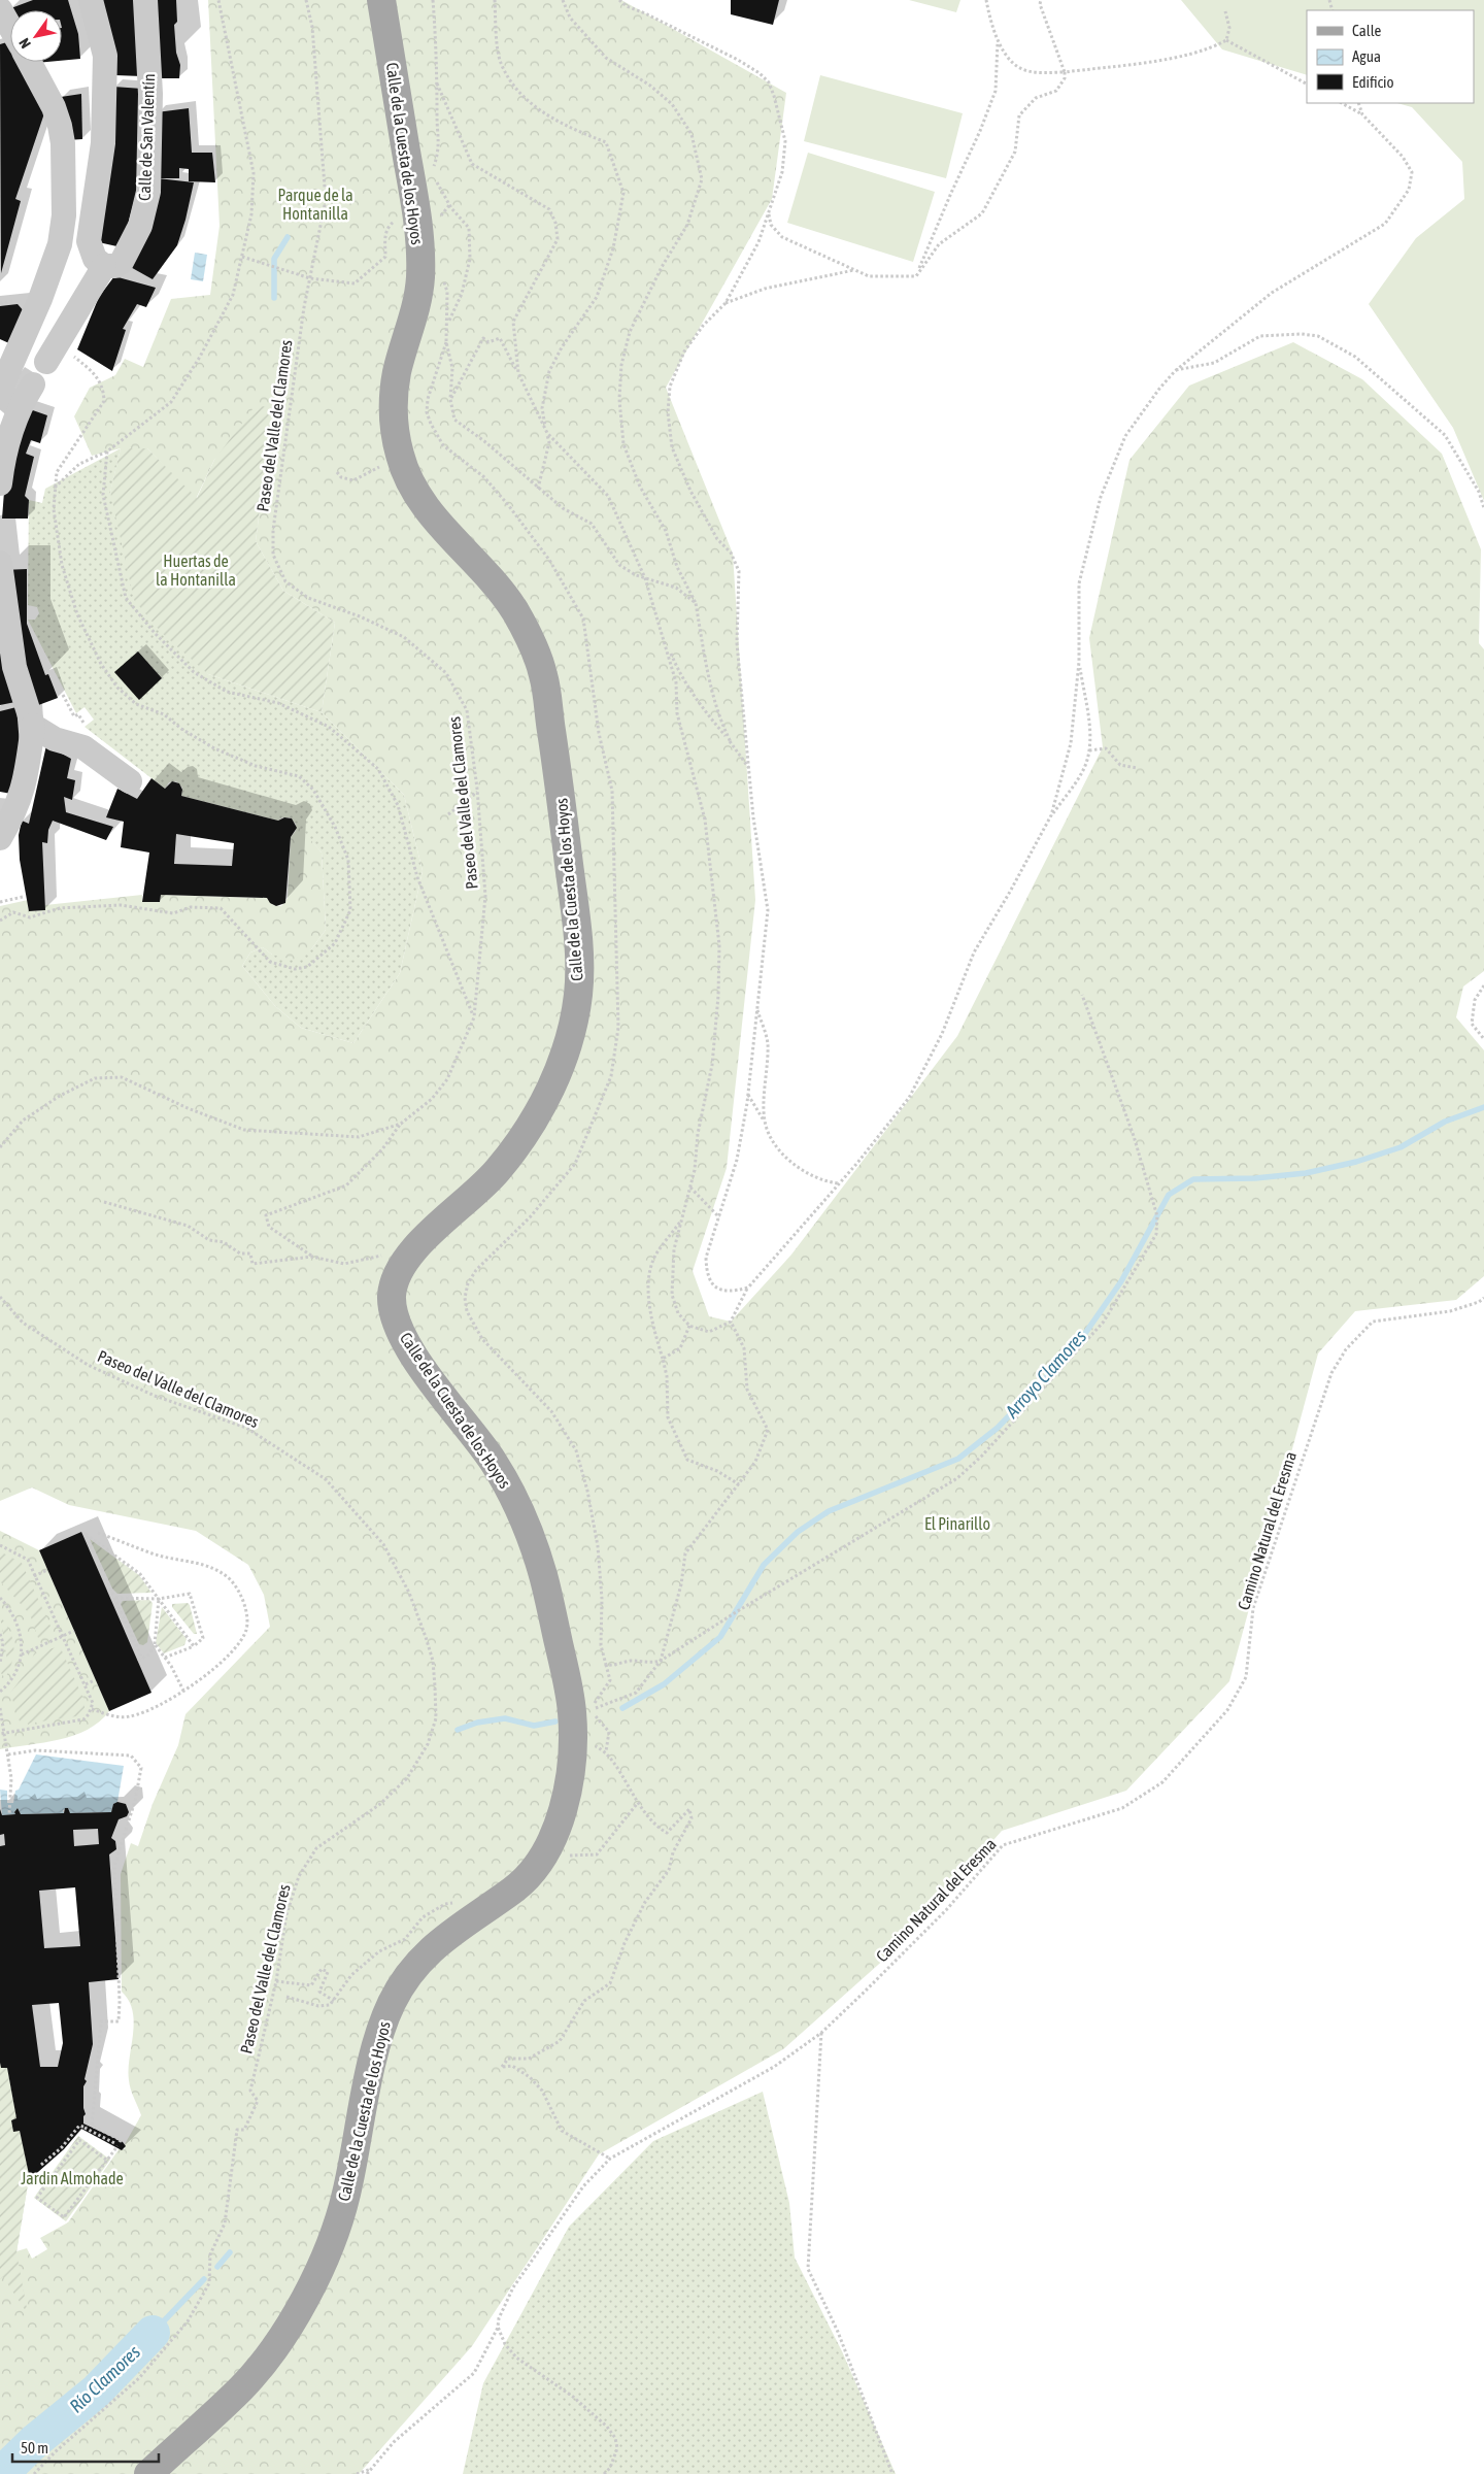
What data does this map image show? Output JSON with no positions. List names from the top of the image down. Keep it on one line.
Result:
{"streets":{"main road":["Calle de la Cuesta de los Hoyos"],"street":["Calle de San Valentín"],"path":["Paseo del Valle del Clamores","Camino Natural del Eresma"]},"water":["Arroyo Clamores","Río Clamores"],"parks":["Parque de la Hontanilla","Huertas de la Hontanilla","El Pinarillo","Jardin Almohade"],"legend":["Calle","Agua","Edificio"],"scale_bar":"50 m","north":"bottom left"}
